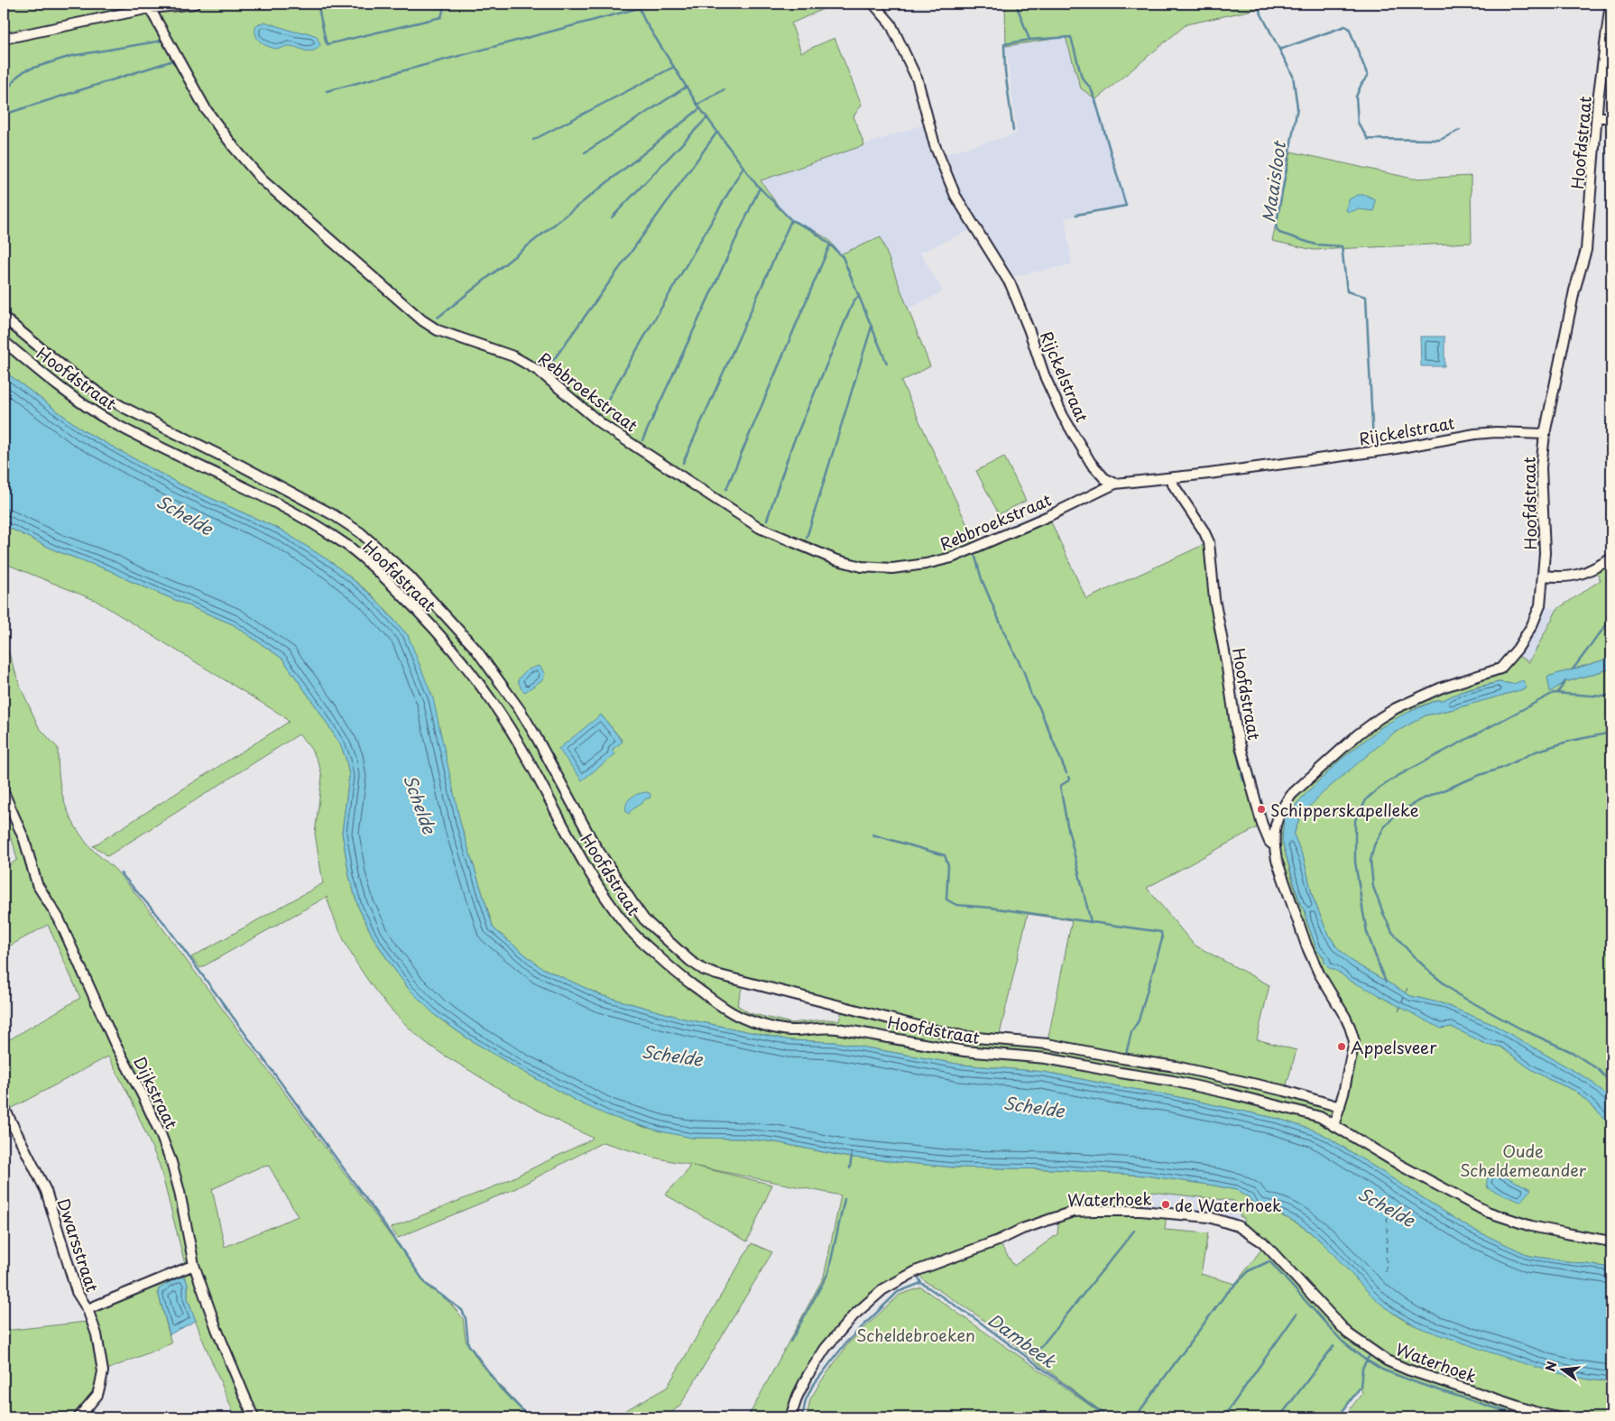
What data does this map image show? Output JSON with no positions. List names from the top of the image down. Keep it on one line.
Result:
{"streets":{"street":["Hoofdstraat","Rijckelstraat","Rebbroekstraat","Dijkstraat","Waterhoek","Dwarsstraat"]},"crossings":[["Hoofdstraat","Rijckelstraat"],["Rijckelstraat","Rebbroekstraat"]],"water":["Maaisloot","Schelde","Dambeek"],"parks":["Oude Scheldemeander","Scheldebroeken"],"places":["Schipperskapelleke","Appelsveer","de Waterhoek"],"north":"left"}
